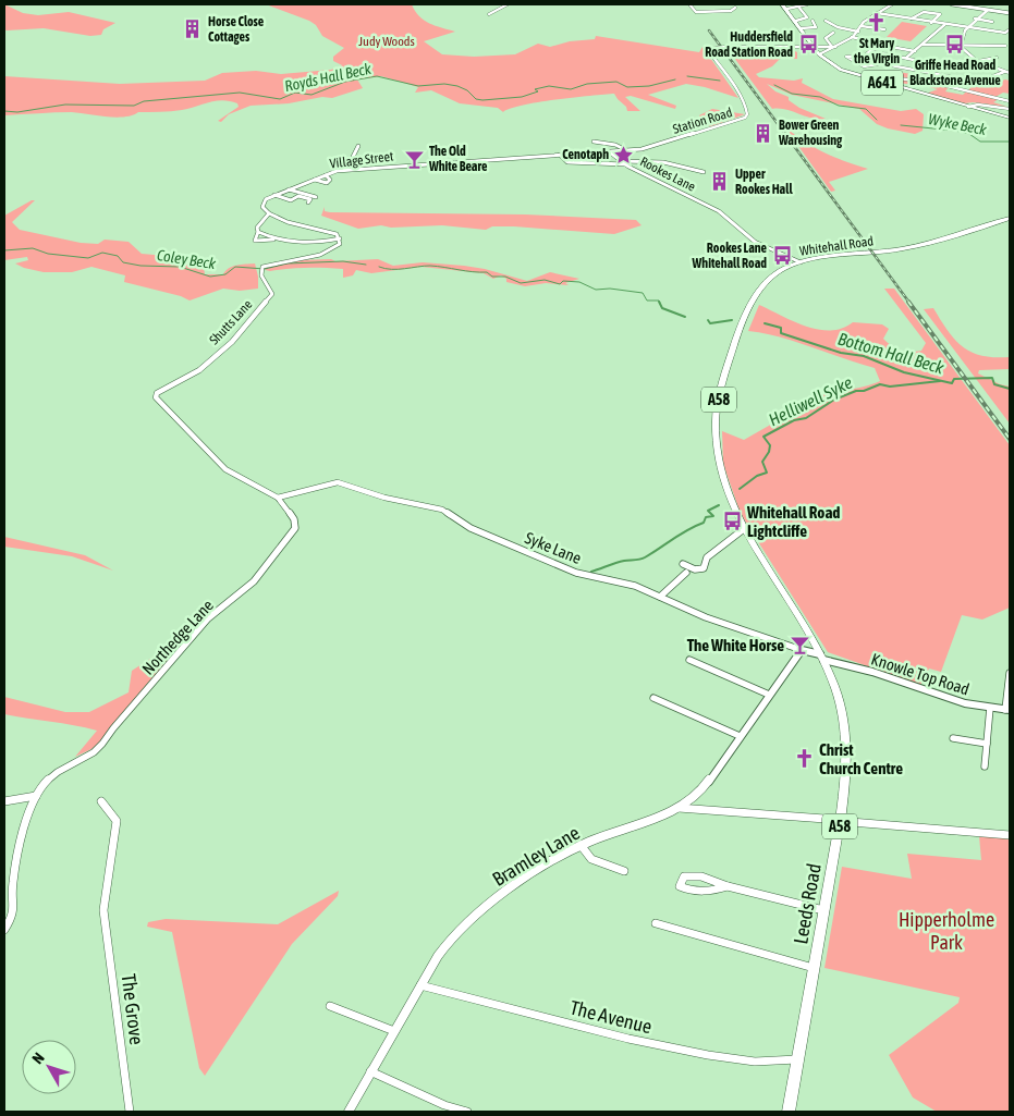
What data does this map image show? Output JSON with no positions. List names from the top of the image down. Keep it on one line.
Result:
{"streets":{"main road":["A641","Whitehall Road","A58","Leeds Road"],"street":["Station Road","Village Street","Rookes Lane","Shutts Lane","Syke Lane","Northedge Lane","Knowle Top Road","Bramley Lane","The Grove","The Avenue"]},"crossings":[["A641","Station Road"],["Station Road","Village Street"],["Station Road","Rookes Lane"],["Village Street","Rookes Lane"],["Rookes Lane","Whitehall Road"],["Whitehall Road","Leeds Road"],["Shutts Lane","Northedge Lane"],["Syke Lane","Northedge Lane"],["Syke Lane","Knowle Top Road"],["Syke Lane","Bramley Lane"],["Syke Lane","Leeds Road"],["Knowle Top Road","Leeds Road"],["Bramley Lane","The Avenue"],["Leeds Road","The Avenue"]],"water":["Royds Hall Beck","Wyke Beck","Coley Beck","Bottom Hall Beck","Helliwell Syke"],"parks":["Judy Woods","Hipperholme Park"],"places":{"church":["St Mary the Virgin","Christ Church Centre"],"building":["Horse Close Cottages","Bower Green Warehousing","Upper Rookes Hall"],"bus stop":["Huddersfield Road Station Road","Griffe Head Road Blackstone Avenue","Rookes Lane Whitehall Road","Whitehall Road Lightcliffe"],"place":["Cenotaph"],"bar":["The Old White Beare","The White Horse"]},"north":"top left"}
